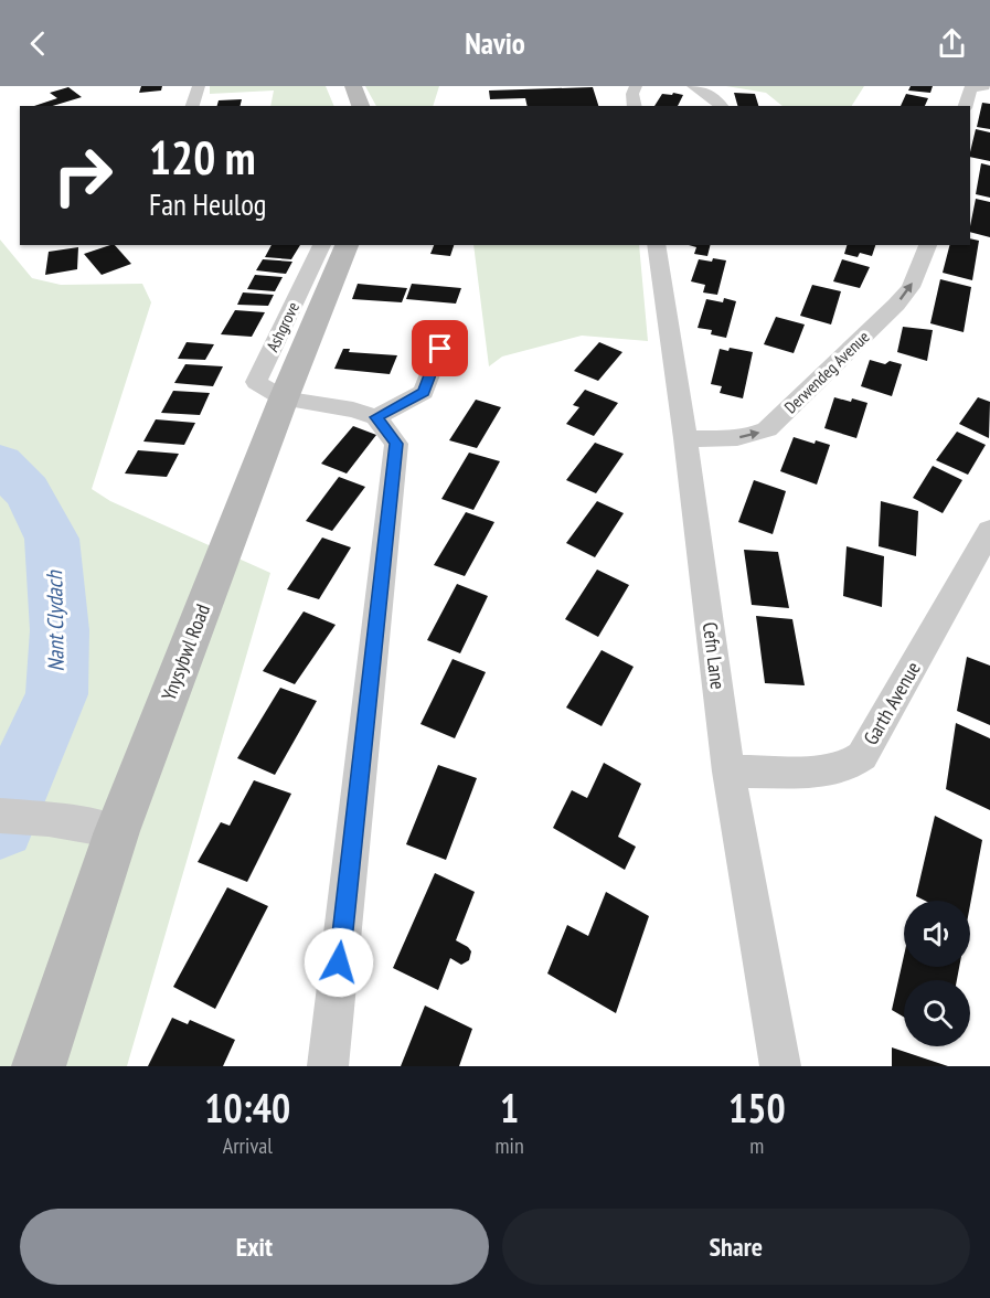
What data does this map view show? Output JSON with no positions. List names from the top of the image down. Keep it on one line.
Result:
{"streets":{"main road":["Ynysybwl Road"],"street":["Ashgrove","Derwendeg Avenue","Cefn Lane","Garth Avenue"]},"crossings":[["Ashgrove","Ynysybwl Road"],["Derwendeg Avenue","Cefn Lane"],["Cefn Lane","Garth Avenue"]],"one_way":["Derwendeg Avenue"],"water":["Nant Clydach"],"page":{"header":"Navio","turn":["120 m","Fan Heulog"],"eta":["10:40","Arrival","1","min","150","m"],"buttons":["Exit","Share"]}}
